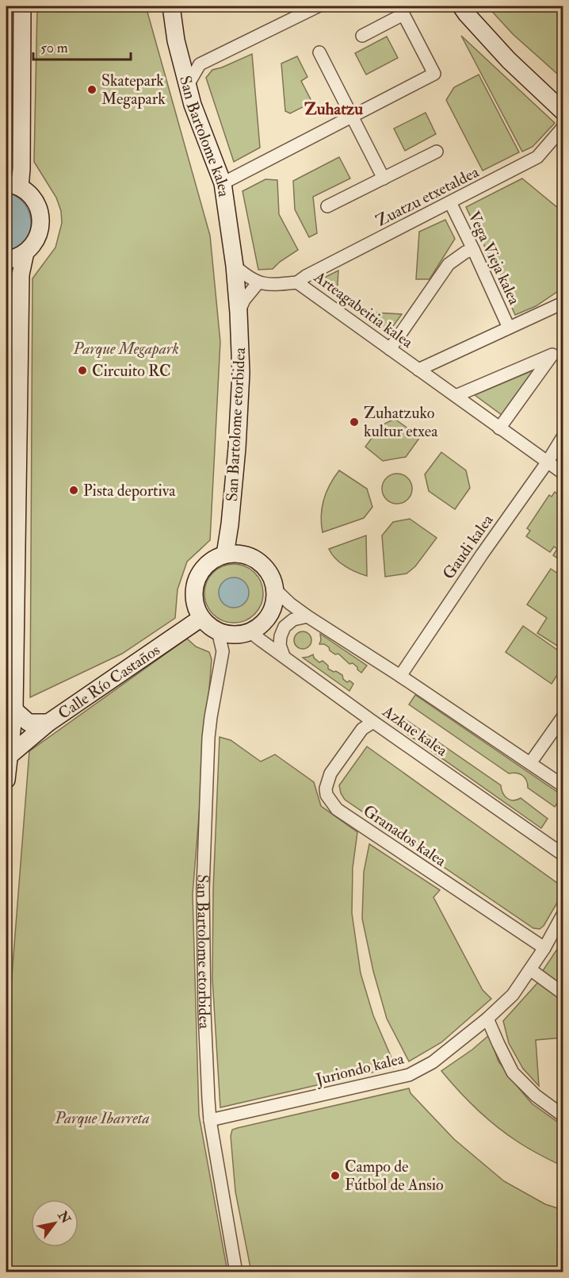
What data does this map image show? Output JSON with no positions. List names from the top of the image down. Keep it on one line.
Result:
{"streets":{"street":["San Bartolome kalea","Zuatzu etxetaldea","Vega Vieja kalea","Arteagabeitia kalea","San Bartolome etorbidea","Gaudi kalea","Calle Río Castaños","Azkue kalea","Granados kalea","Juriondo kalea"]},"crossings":[["San Bartolome kalea","Arteagabeitia kalea"],["San Bartolome kalea","San Bartolome etorbidea"],["Zuatzu etxetaldea","Vega Vieja kalea"],["Zuatzu etxetaldea","Arteagabeitia kalea"],["Vega Vieja kalea","Arteagabeitia kalea"],["Arteagabeitia kalea","San Bartolome etorbidea"],["Arteagabeitia kalea","Gaudi kalea"],["San Bartolome etorbidea","Calle Río Castaños"],["San Bartolome etorbidea","Azkue kalea"],["San Bartolome etorbidea","Juriondo kalea"],["Calle Río Castaños","Azkue kalea"],["Azkue kalea","Granados kalea"],["Granados kalea","Juriondo kalea"]],"districts":["Zuhatzu"],"parks":["Parque Megapark","Parque Ibarreta"],"places":["Skatepark Megapark","Circuito RC","Zuhatzuko kultur etxea","Pista deportiva","Campo de Fútbol de Ansio"],"scale_bar":"50 m","north":"top right"}
